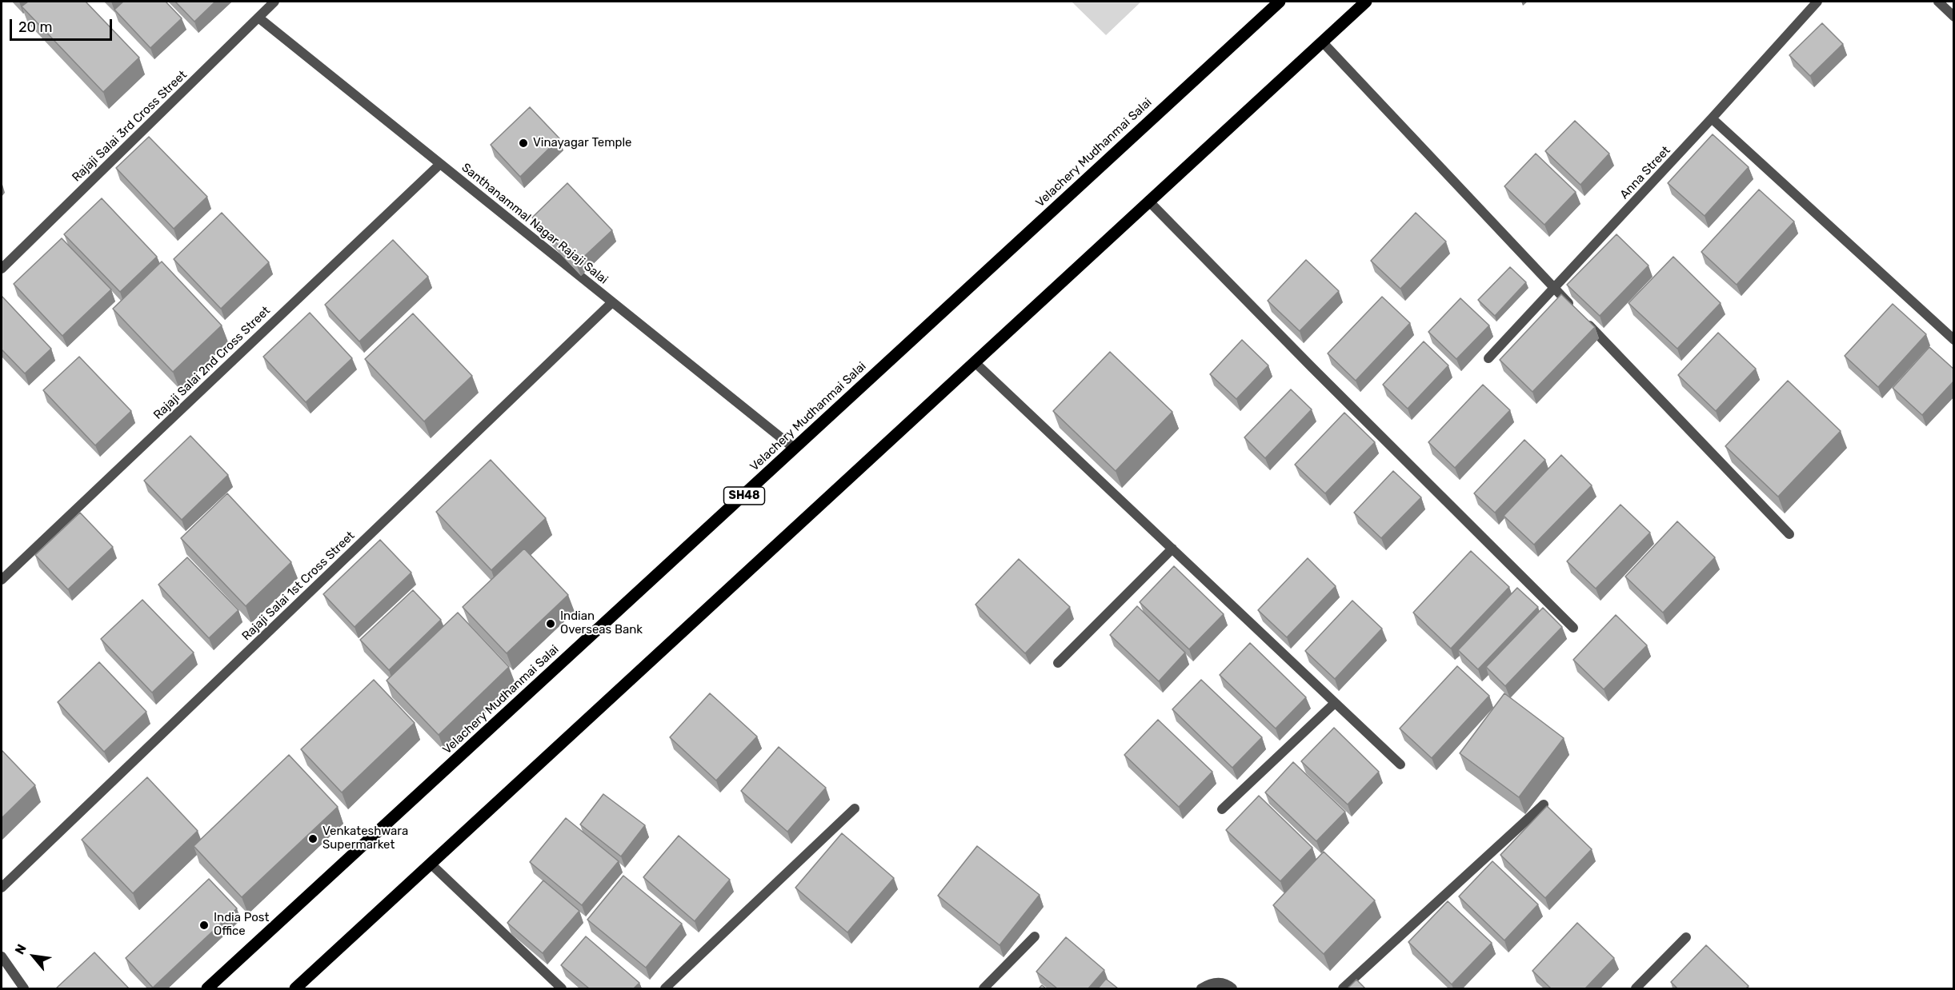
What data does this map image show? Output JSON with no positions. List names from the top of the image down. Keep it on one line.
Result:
{"streets":{"main road":["Velachery Mudhanmai Salai","SH48"],"street":["Rajaji Salai 3rd Cross Street","Anna Street","Santhanammal Nagar Rajaji Salai","Rajaji Salai 2nd Cross Street","Rajaji Salai 1st Cross Street"]},"crossings":[["Rajaji Salai 3rd Cross Street","Santhanammal Nagar Rajaji Salai"],["Velachery Mudhanmai Salai","Santhanammal Nagar Rajaji Salai"],["Santhanammal Nagar Rajaji Salai","Rajaji Salai 2nd Cross Street"],["Santhanammal Nagar Rajaji Salai","Rajaji Salai 1st Cross Street"]],"places":["Vinayagar Temple","Indian Overseas Bank","Venkateshwara Supermarket","India Post Office"],"scale_bar":"20 m","north":"top left"}
